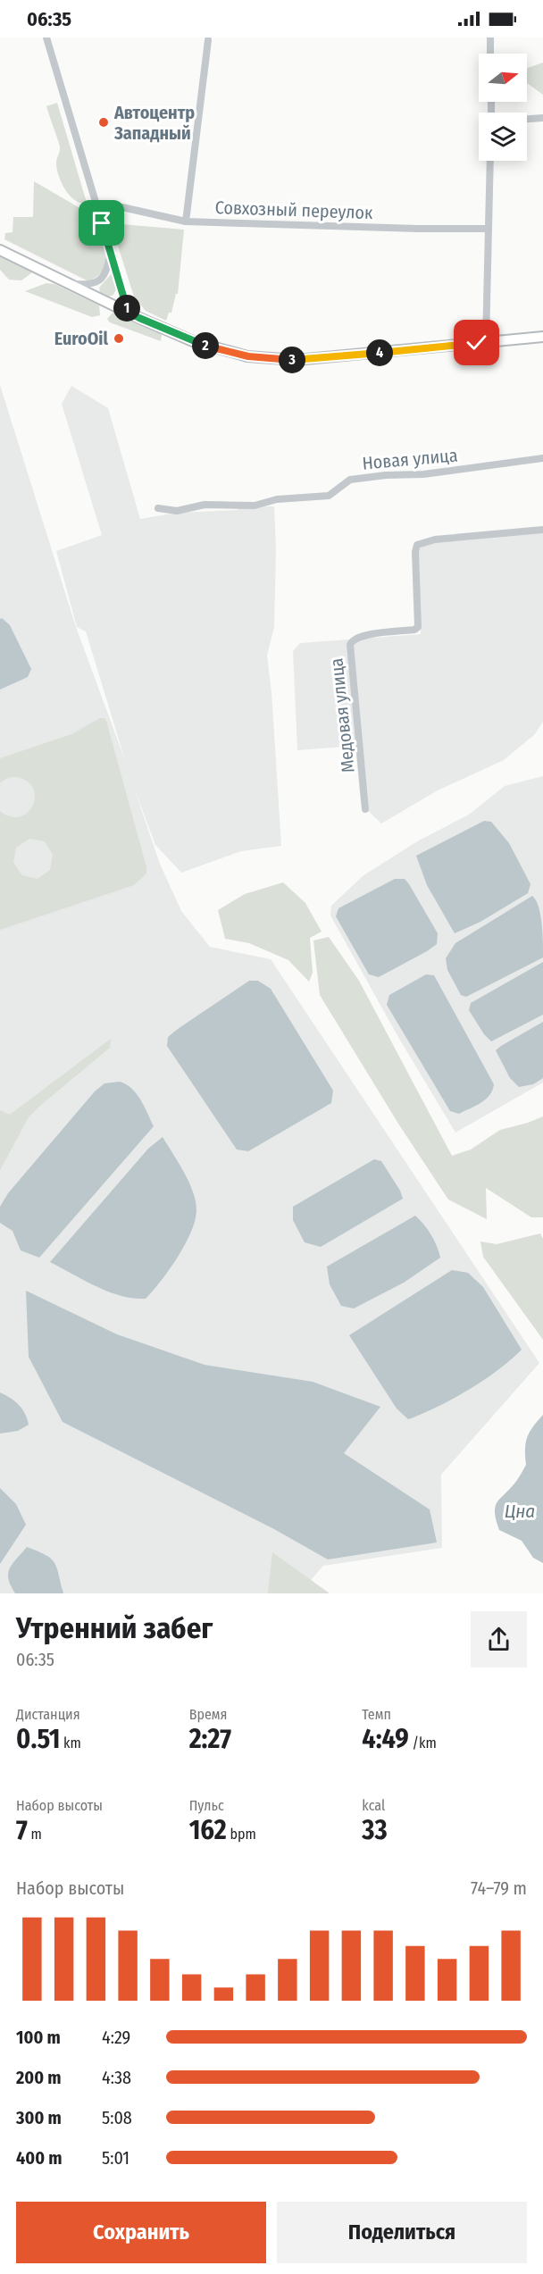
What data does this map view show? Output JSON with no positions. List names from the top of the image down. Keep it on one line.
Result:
{"streets":{"street":["Совхозный переулок","Новая улица","Медовая улица"]},"water":["Цна"],"places":["Автоцентр Западный","EuroOil"],"north":"right","page":{"status":"06:35","pins":["1","2","4","3"],"heading":["Утренний забег","06:35"],"stats":[["Дистанция","0.51 km"],["Время","2:27"],["Темп","4:49 /km"],["Набор высоты","7 m"],["Пульс","162 bpm"],["kcal","33"]],"chart":["Набор высоты","74–79 m"],"list":[{"name":"100 m","note":"4:29"},{"name":"200 m","note":"4:38"},{"name":"300 m","note":"5:08"},{"name":"400 m","note":"5:01"}],"buttons":["Сохранить","Поделиться"]}}
